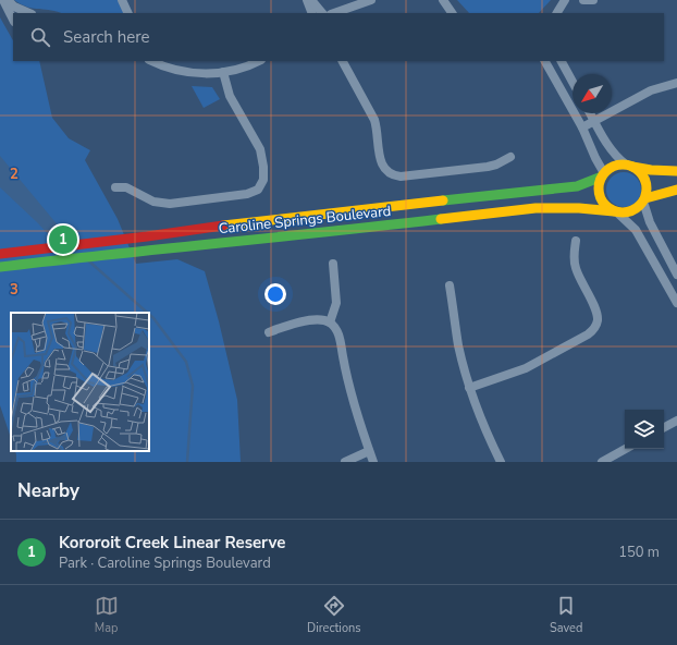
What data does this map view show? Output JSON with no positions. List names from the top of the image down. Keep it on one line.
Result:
{"streets":{"main road":["Caroline Springs Boulevard"]},"north":"bottom left","page":{"search":"Search here","pins":"1","heading":"Nearby","list":[{"mark":"1","name":"Kororoit Creek Linear Reserve","note":"Park · Caroline Springs Boulevard","value":"150 m"}],"nav":["Map","Directions","Saved"]},"grid":{"rows":["2","3"]}}
